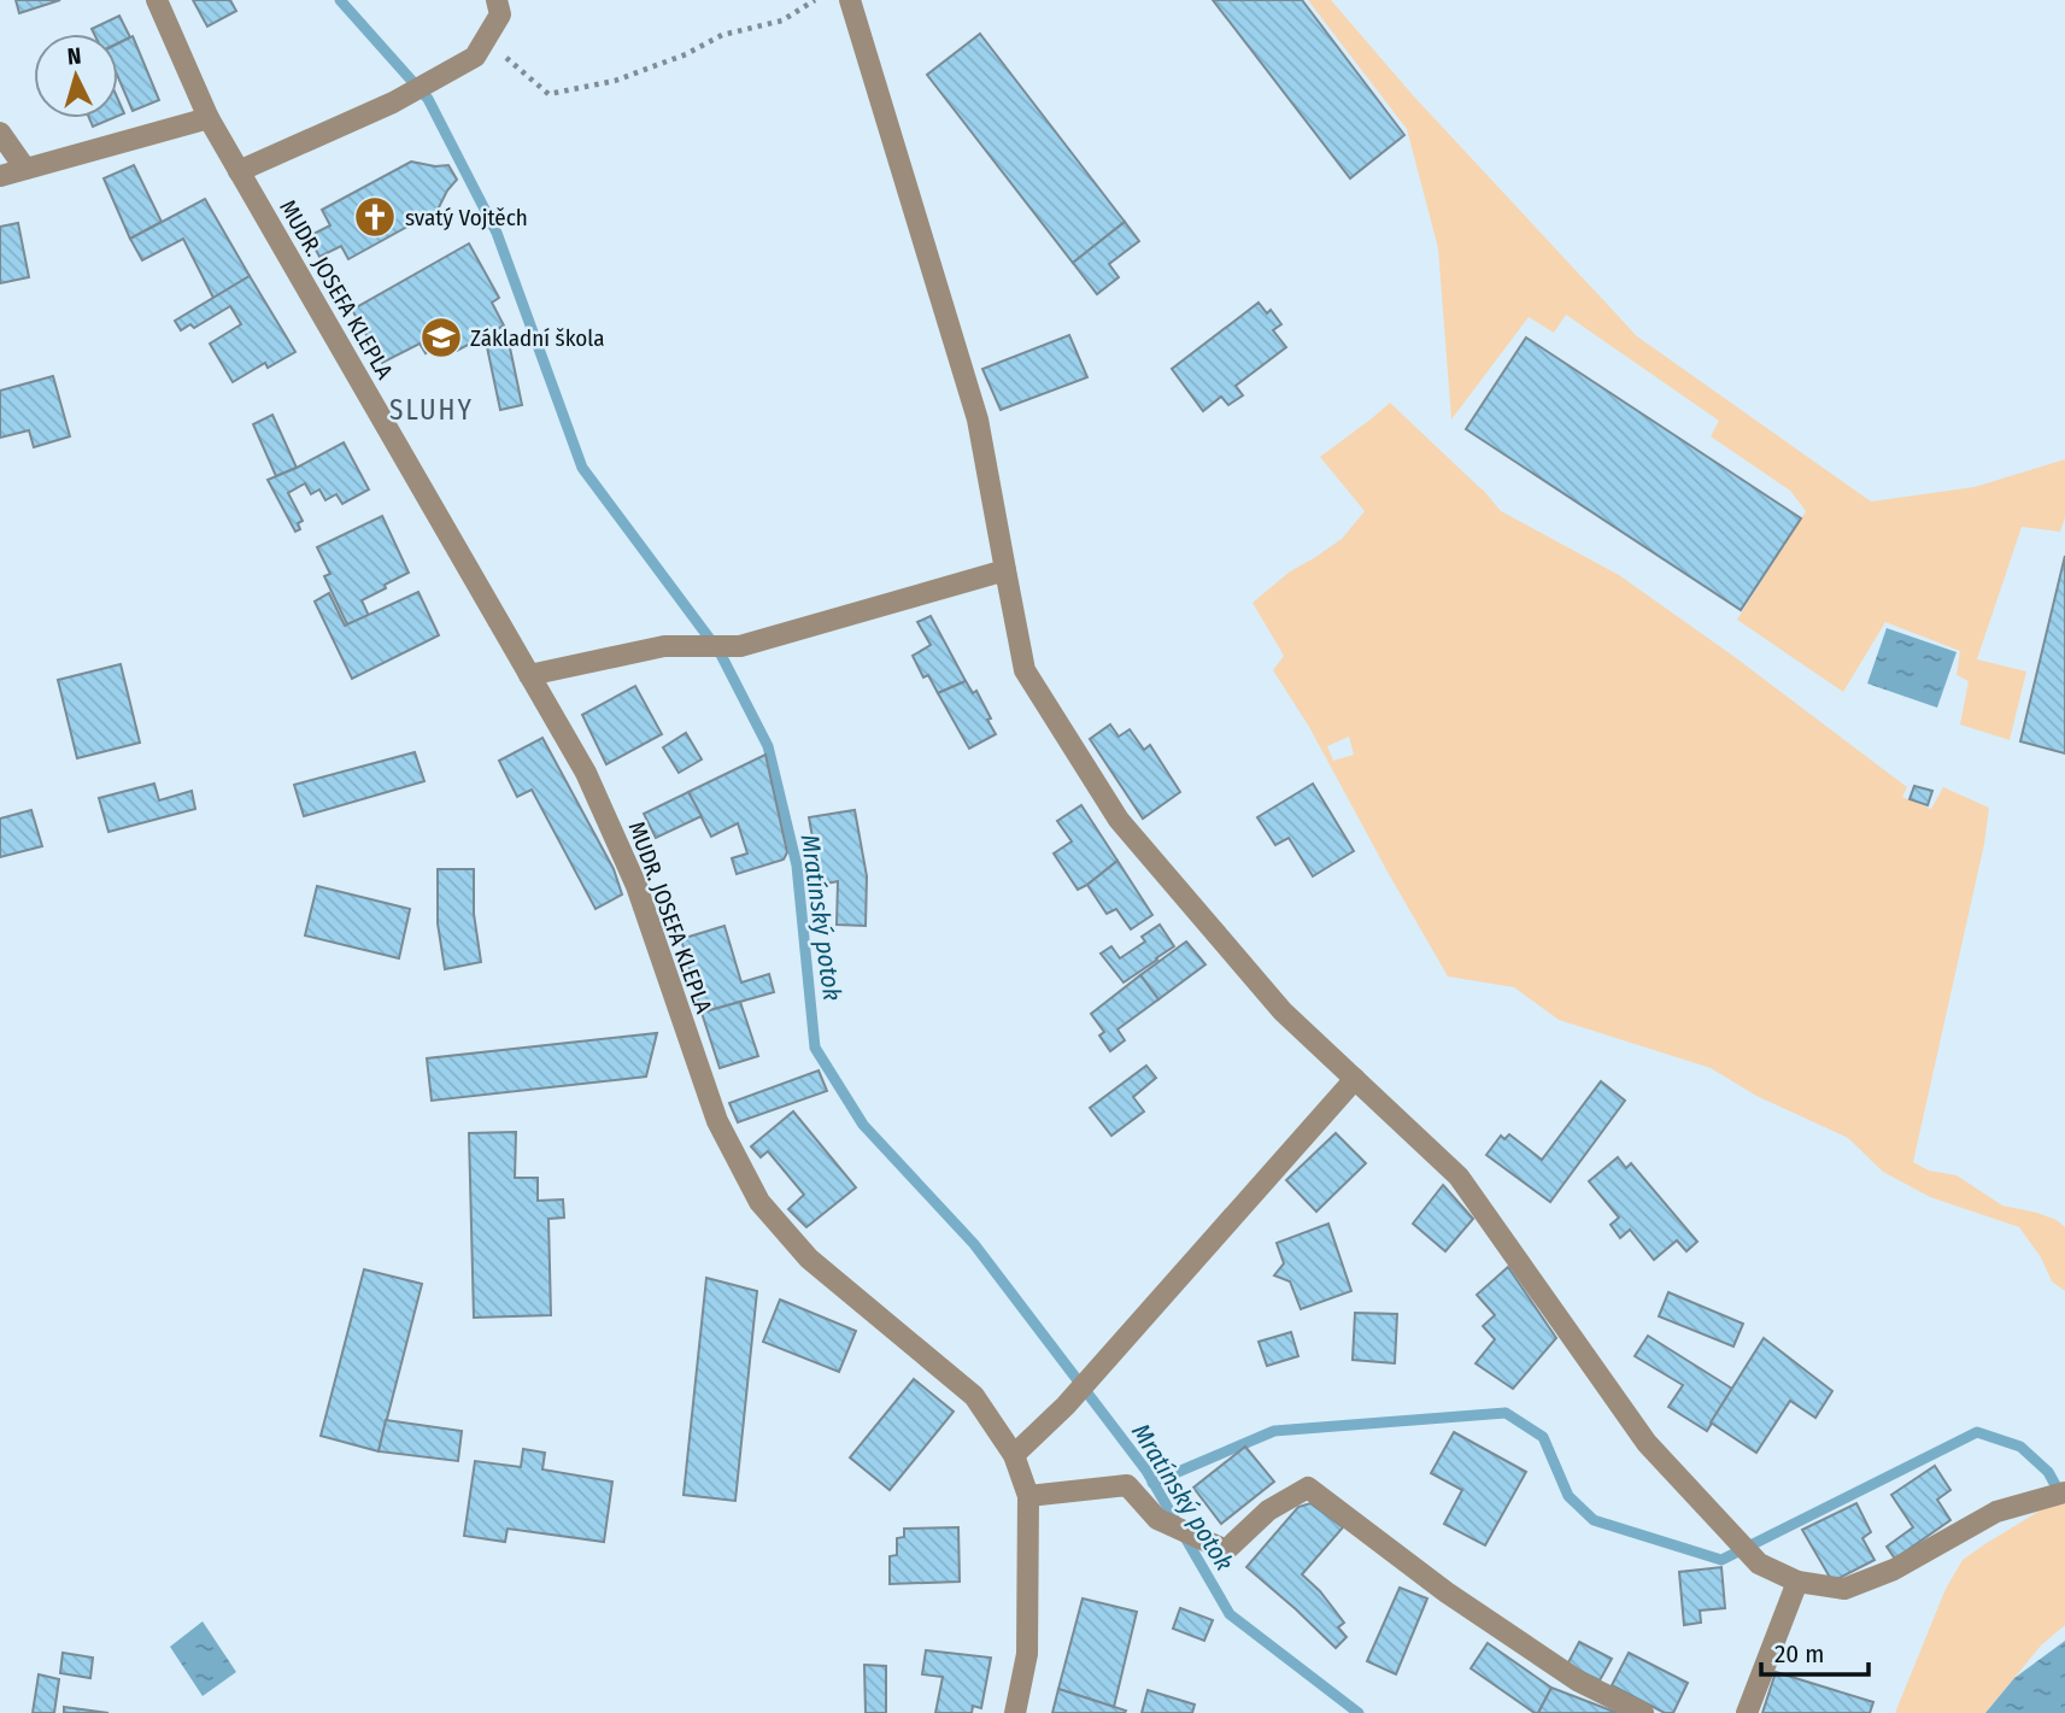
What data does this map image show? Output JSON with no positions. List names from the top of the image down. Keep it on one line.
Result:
{"streets":{"street":["MUDR. JOSEFA KLEPLA"]},"districts":["SLUHY"],"water":["Mratínský potok"],"places":{"church":["svatý Vojtěch"],"school or university":["Základní škola"]},"scale_bar":"20 m","north":"top"}
